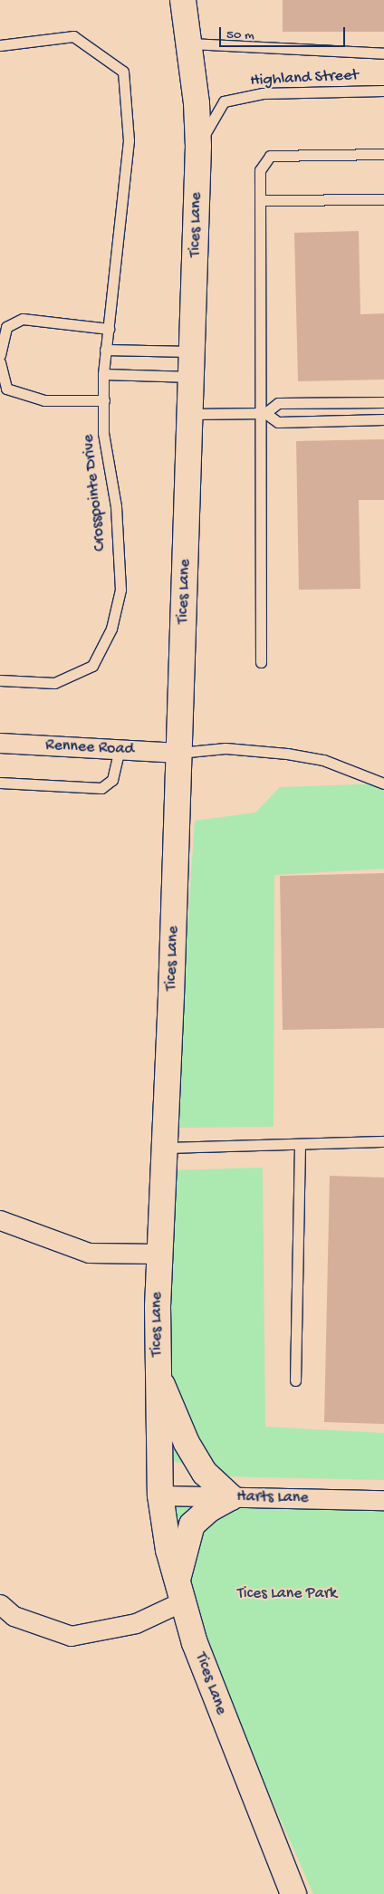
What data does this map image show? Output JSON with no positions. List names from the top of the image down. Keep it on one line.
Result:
{"streets":{"street":["Tices Lane","Rennee Road","Harts Lane"],"lane":["Highland Street","Crosspointe Drive"]},"crossings":[["Highland Street","Tices Lane"],["Tices Lane","Rennee Road"],["Tices Lane","Harts Lane"]],"parks":["Tices Lane Park"],"scale_bar":"50 m"}
